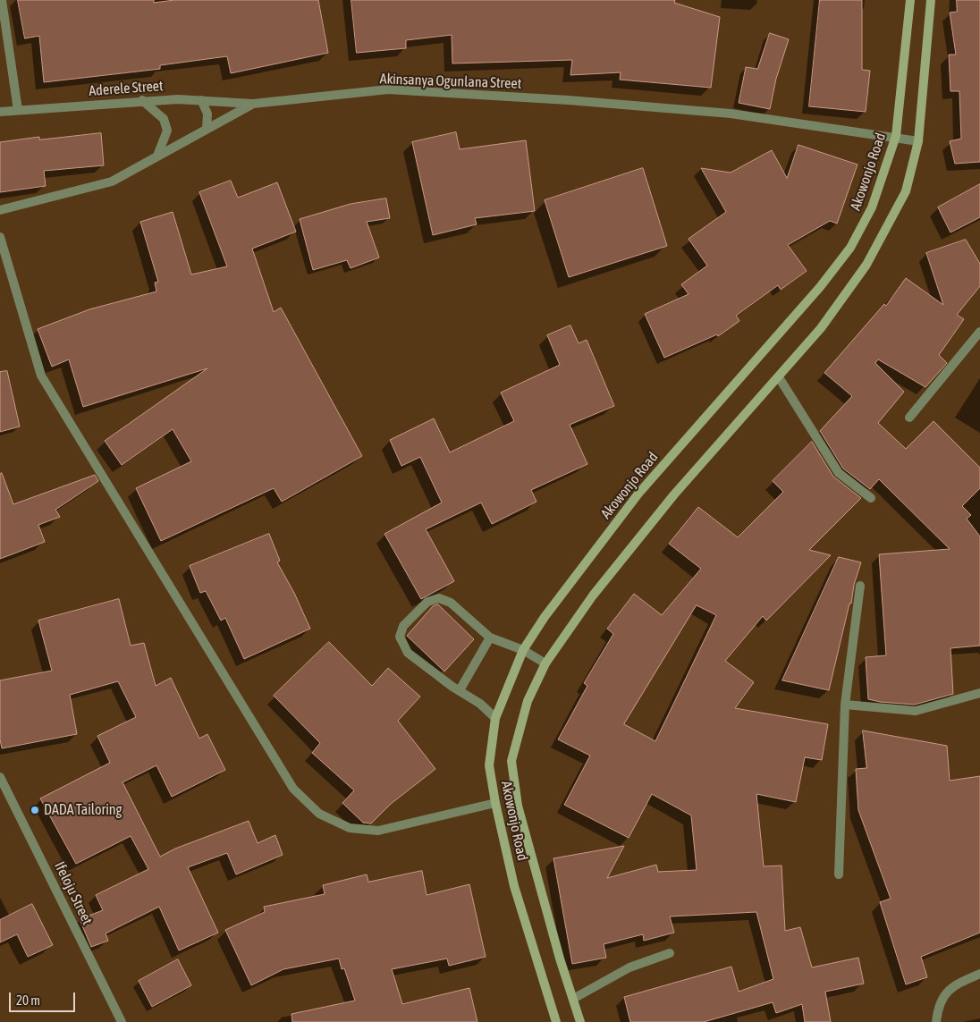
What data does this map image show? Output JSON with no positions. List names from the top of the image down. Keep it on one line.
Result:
{"streets":{"main road":["Akowonjo Road"],"street":["Akinsanya Ogunlana Street","Aderele Street","Ifeloju Street"]},"crossings":[["Akinsanya Ogunlana Street","Aderele Street"],["Akinsanya Ogunlana Street","Akowonjo Road"]],"places":["DADA Tailoring"],"scale_bar":"20 m"}
